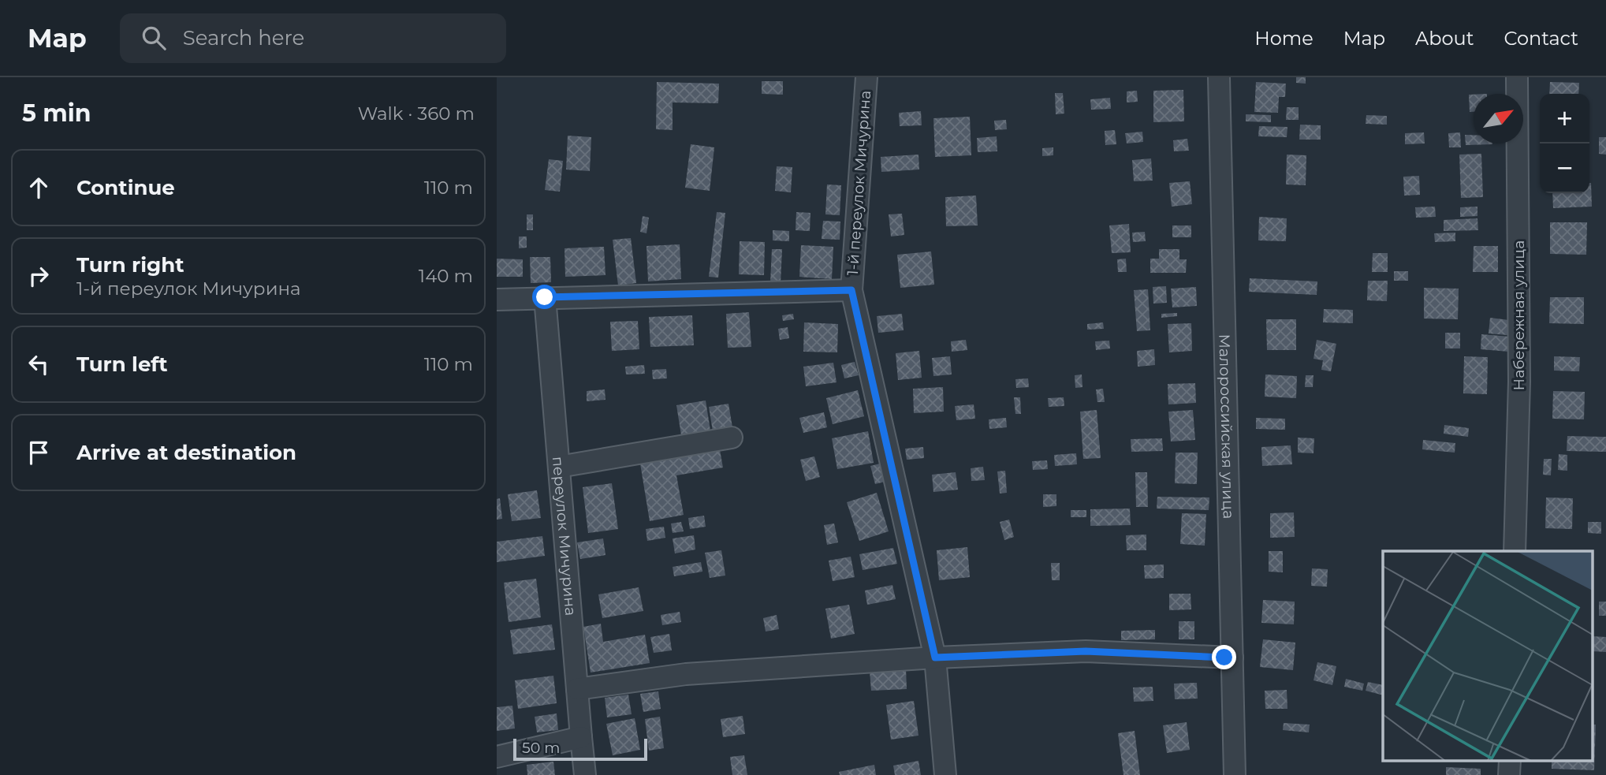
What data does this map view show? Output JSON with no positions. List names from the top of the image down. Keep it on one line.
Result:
{"streets":{"street":["1-й переулок Мичурина","Набережная улица","Малороссийская улица","переулок Мичурина"]},"scale_bar":"50 m","north":"top right","page":{"header":"Map","search":"Search here","nav":["Home","Map","About","Contact"],"heading":["5 min","Walk · 360 m"],"map_buttons":["+","−"],"list":[["Continue","110 m"],["Turn right","1-й переулок Мичурина","140 m"],["Turn left","110 m"],"Arrive at destination"],"scale":"50 m"}}
